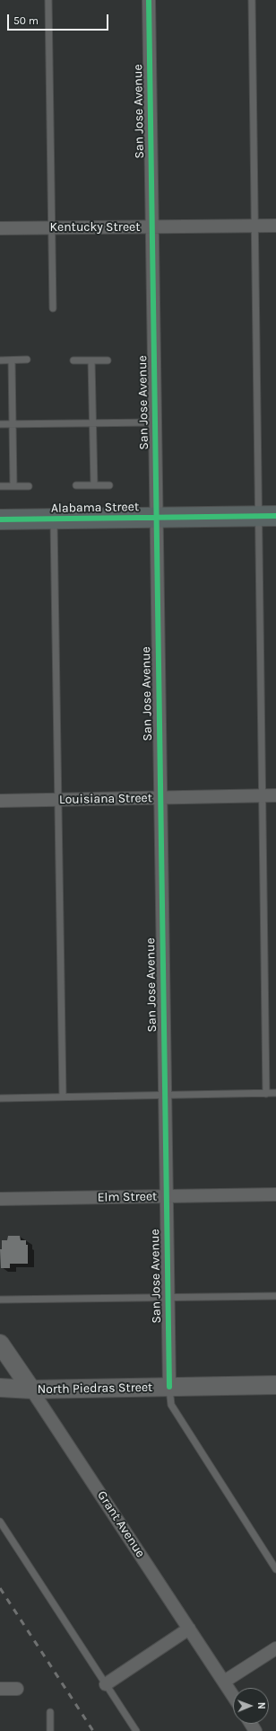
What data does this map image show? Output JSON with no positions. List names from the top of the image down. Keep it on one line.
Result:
{"streets":{"main road":["Alabama Street","North Piedras Street","Grant Avenue"],"street":["San Jose Avenue","Kentucky Street","Louisiana Street","Elm Street"]},"crossings":[["San Jose Avenue","Kentucky Street"],["San Jose Avenue","Alabama Street"],["San Jose Avenue","Louisiana Street"],["San Jose Avenue","Elm Street"],["San Jose Avenue","North Piedras Street"],["North Piedras Street","Grant Avenue"]],"scale_bar":"50 m","north":"right"}
